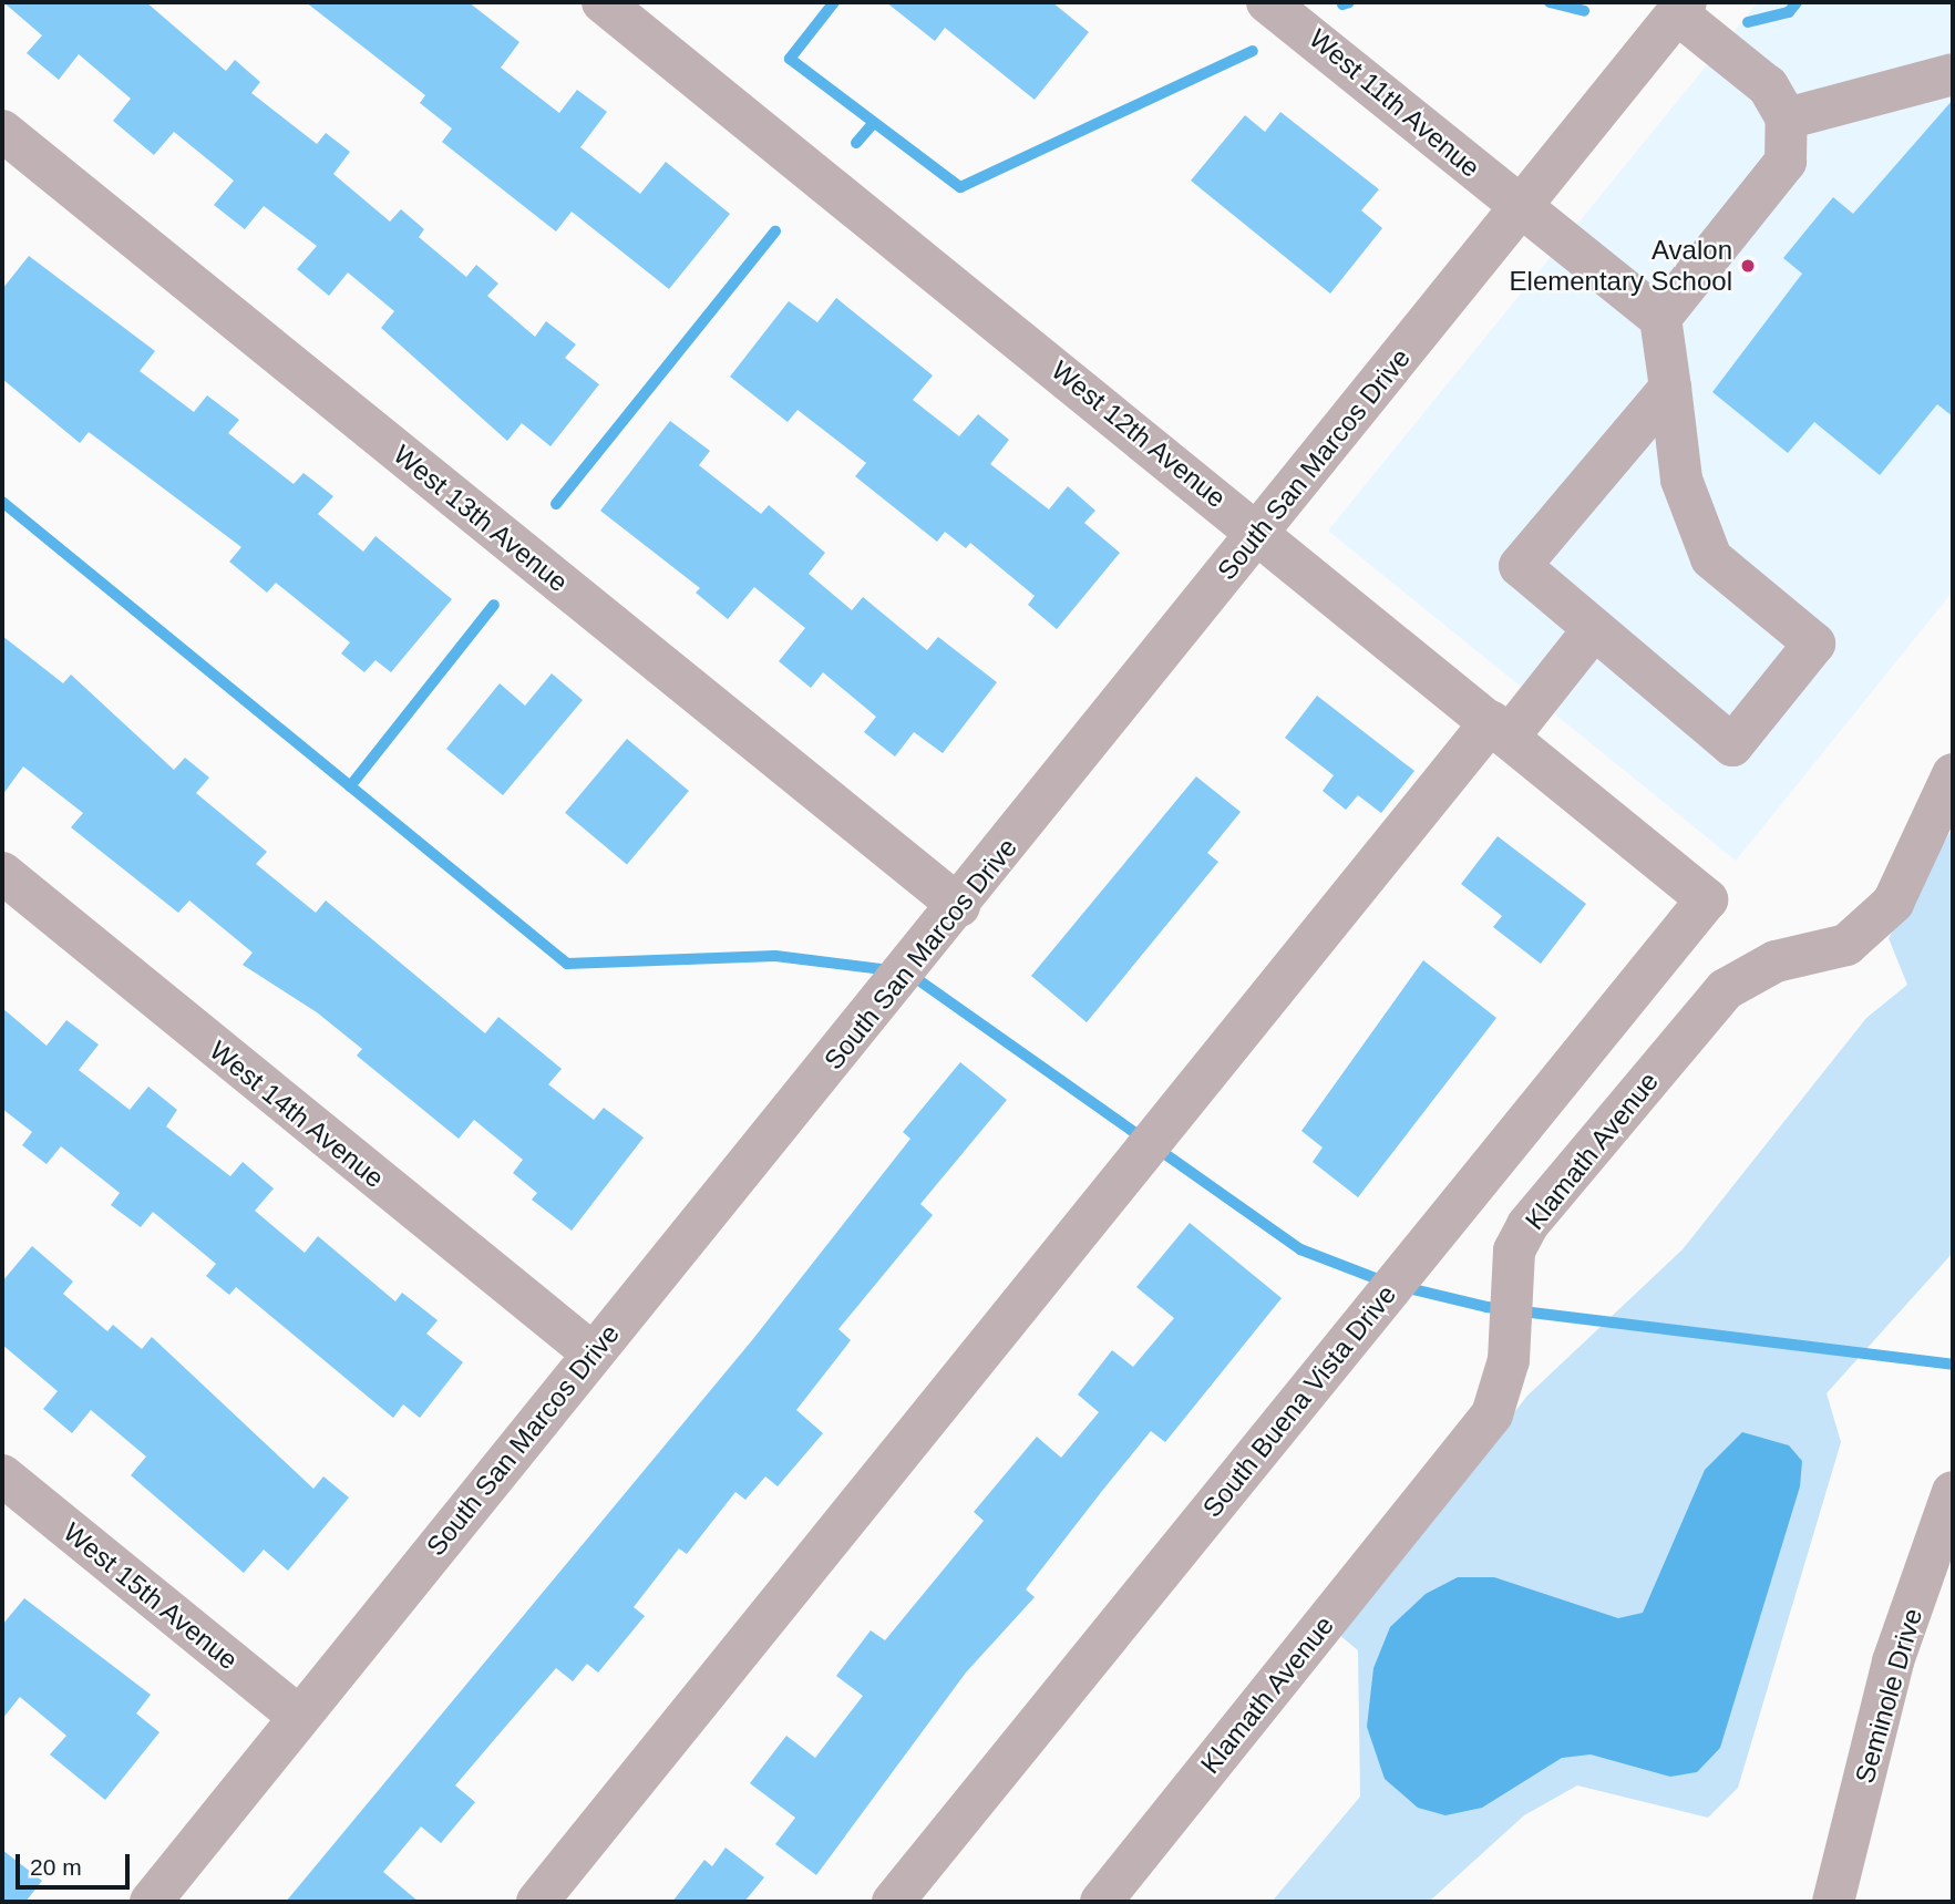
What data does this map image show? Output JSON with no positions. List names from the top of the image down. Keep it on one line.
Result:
{"streets":{"street":["West 11th Avenue","West 12th Avenue","South San Marcos Drive","West 13th Avenue","West 14th Avenue","Klamath Avenue","South Buena Vista Drive","West 15th Avenue","Seminole Drive"]},"crossings":[["West 11th Avenue","South San Marcos Drive"],["West 12th Avenue","South San Marcos Drive"],["West 12th Avenue","South Buena Vista Drive"],["South San Marcos Drive","West 13th Avenue"],["South San Marcos Drive","West 14th Avenue"],["South San Marcos Drive","West 15th Avenue"]],"places":["Avalon Elementary School"],"scale_bar":"20 m"}
